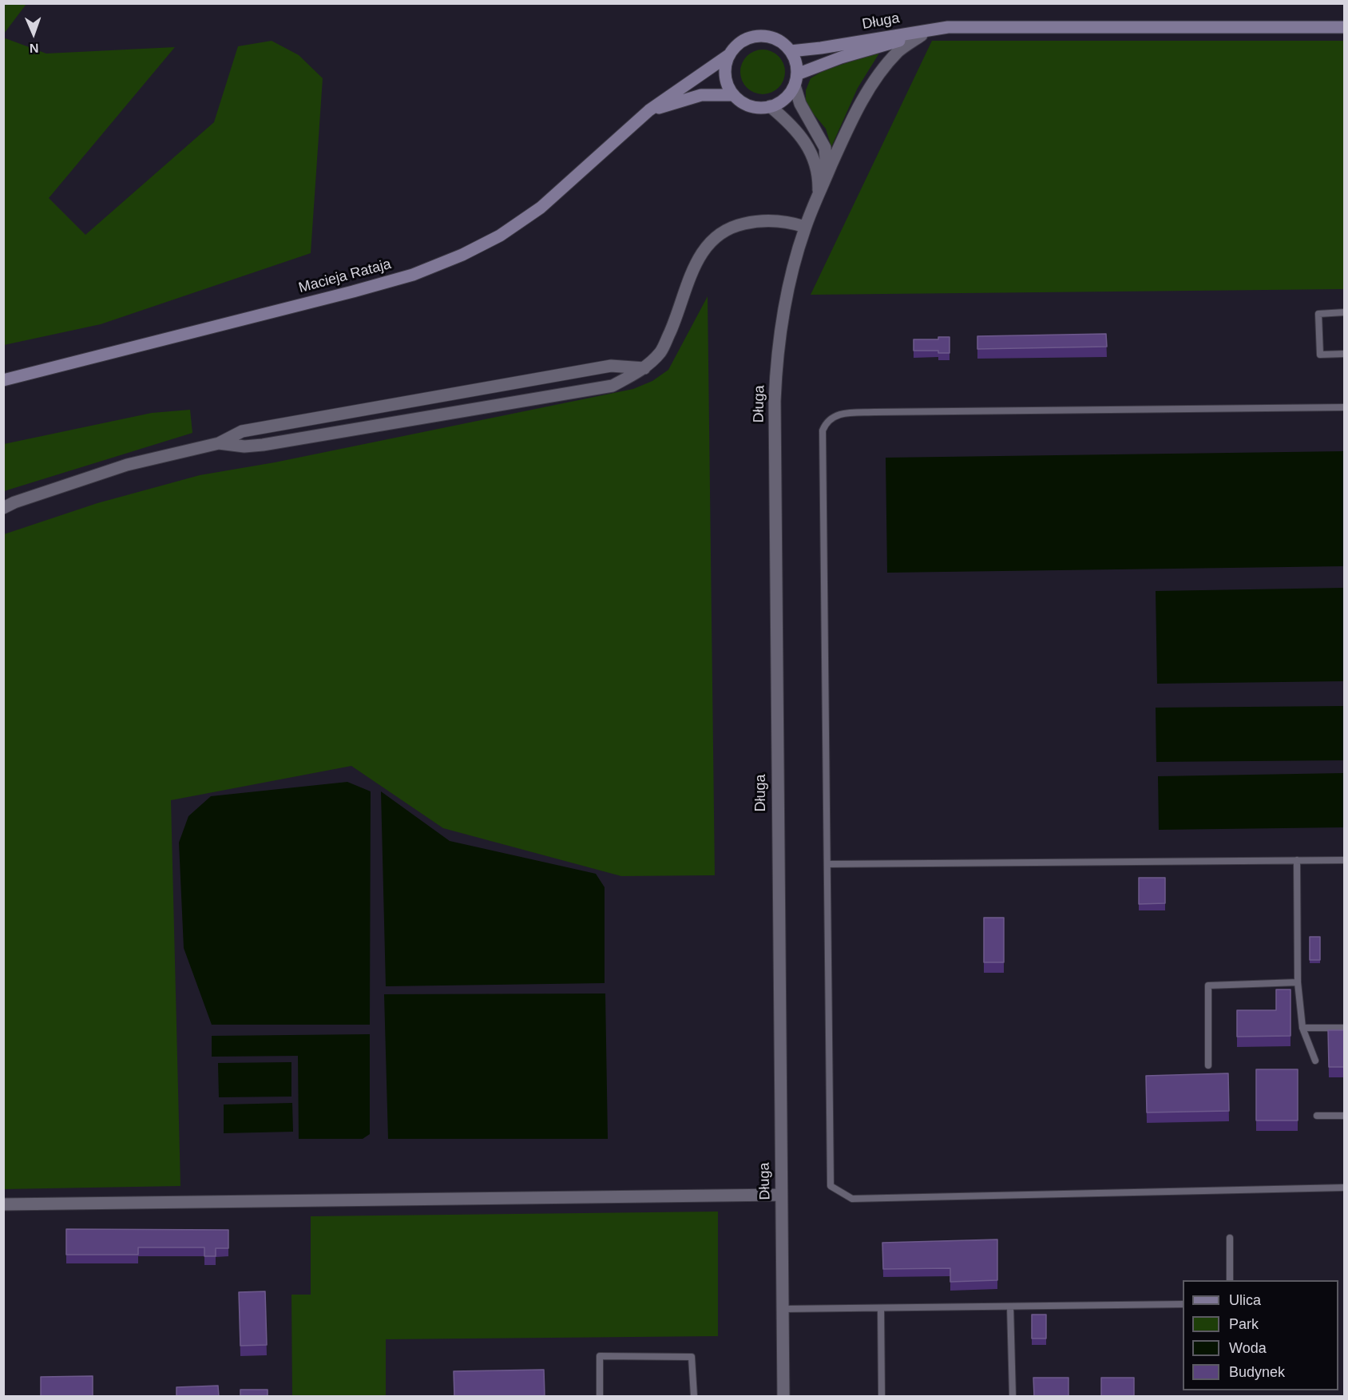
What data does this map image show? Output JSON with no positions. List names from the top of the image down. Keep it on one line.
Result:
{"streets":{"main road":["Długa","Macieja Rataja"]},"crossings":[["Długa","Macieja Rataja"]],"legend":["Ulica","Park","Woda","Budynek"],"north":"bottom"}
